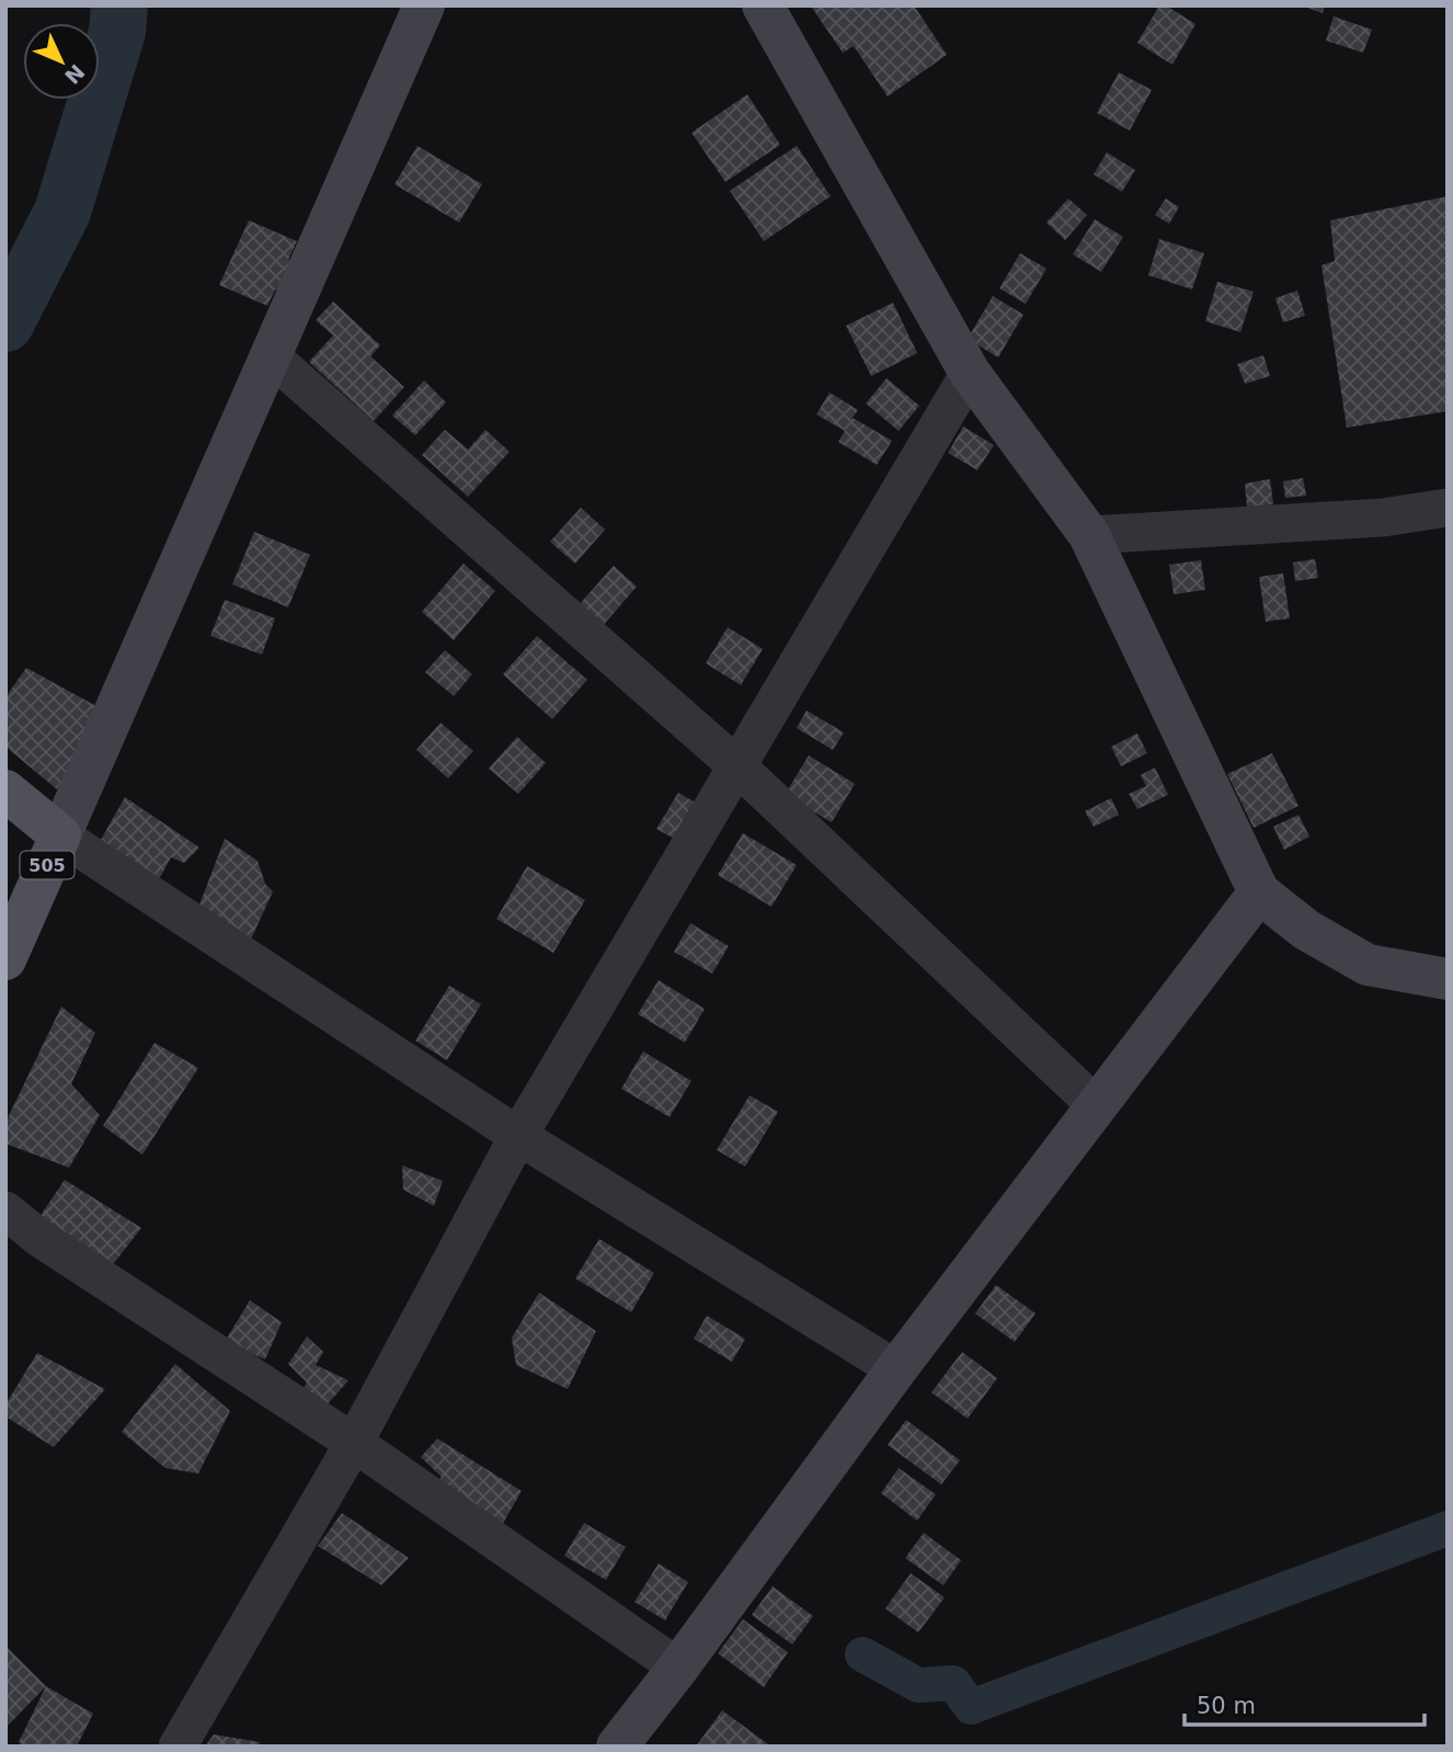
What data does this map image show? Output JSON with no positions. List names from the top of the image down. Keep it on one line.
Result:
{"streets":{"main road":["505"]},"scale_bar":"50 m","north":"bottom right"}
